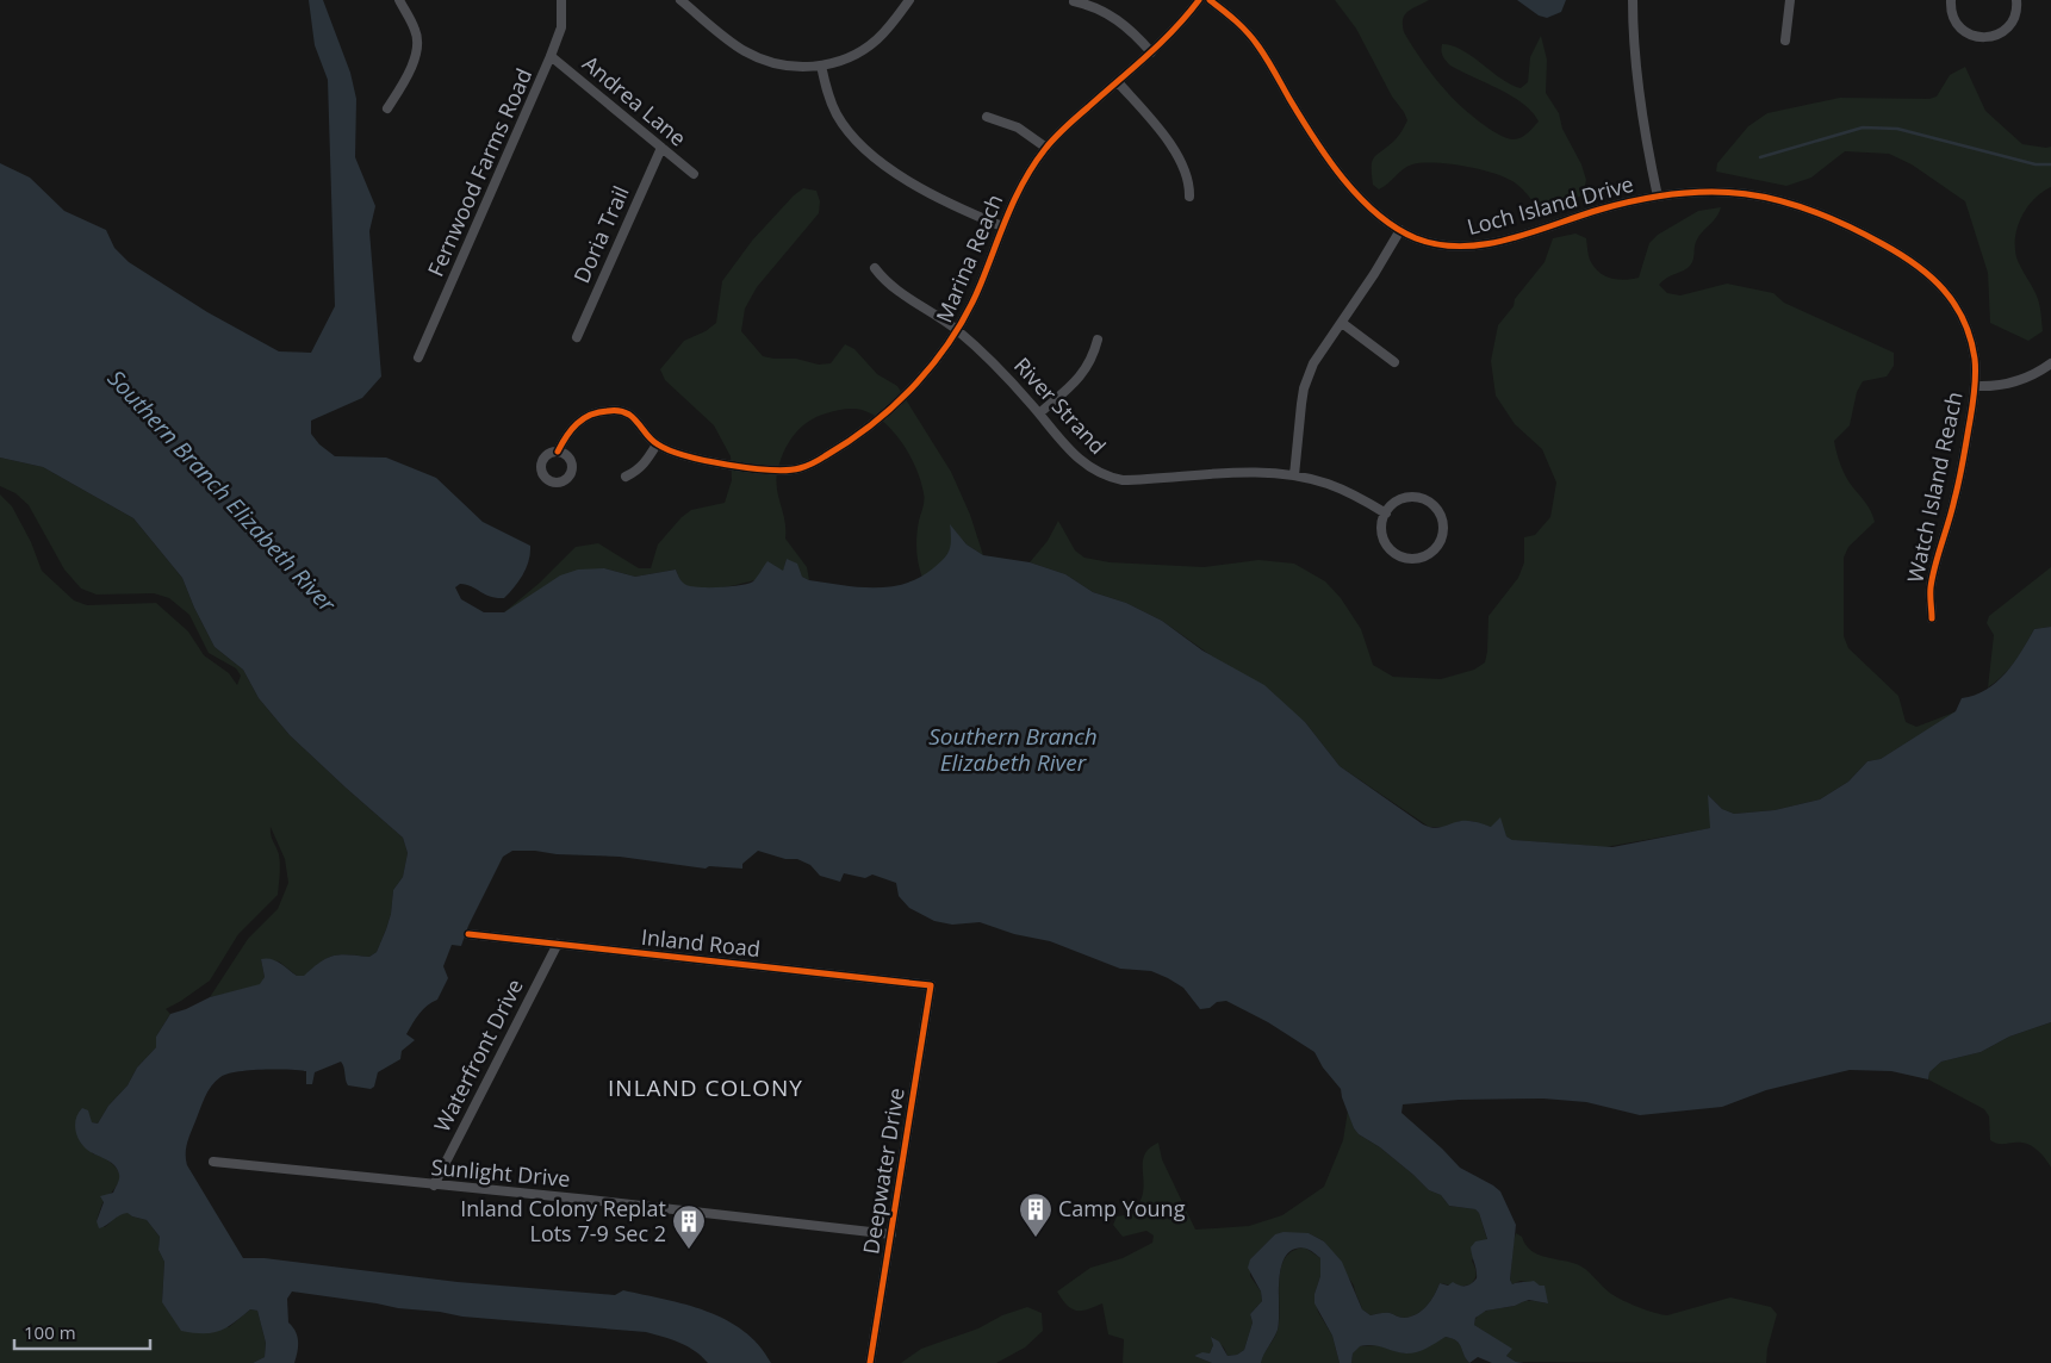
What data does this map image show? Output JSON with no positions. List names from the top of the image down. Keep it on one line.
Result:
{"streets":{"street":["Andrea Lane","Fernwood Farms Road","Loch Island Drive","Doria Trail","Marina Reach","River Strand","Watch Island Reach","Inland Road","Waterfront Drive","Deepwater Drive","Sunlight Drive"]},"crossings":[["Andrea Lane","Fernwood Farms Road"],["Andrea Lane","Doria Trail"],["Loch Island Drive","Watch Island Reach"],["Marina Reach","River Strand"],["Inland Road","Waterfront Drive"],["Inland Road","Deepwater Drive"],["Waterfront Drive","Sunlight Drive"],["Deepwater Drive","Sunlight Drive"]],"districts":["INLAND COLONY"],"water":["Southern Branch Elizabeth River"],"places":{"building":["Camp Young","Inland Colony Replat Lots 7-9 Sec 2"]},"scale_bar":"100 m"}
